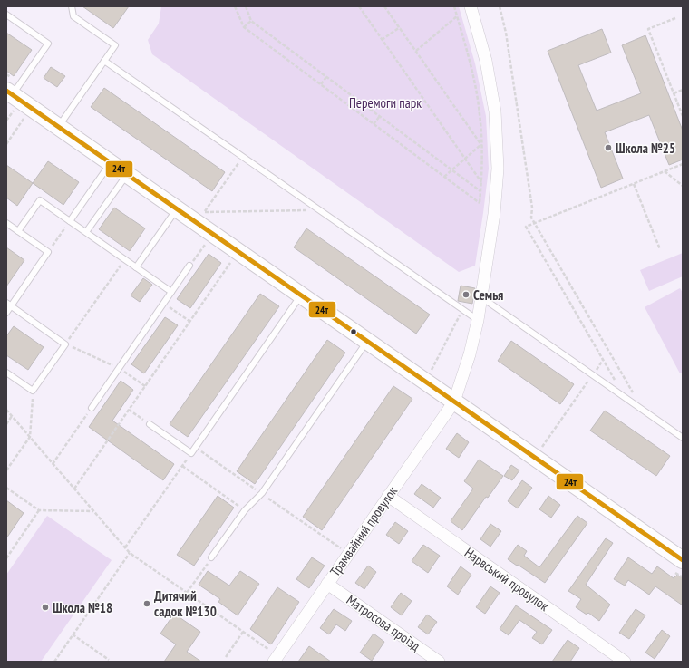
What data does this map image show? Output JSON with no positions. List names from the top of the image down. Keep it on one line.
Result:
{"streets":{"street":["Трамвайний провулок","Нарвський провулок","Матросова проїзд"]},"crossings":[["Трамвайний провулок","Нарвський провулок"],["Трамвайний провулок","Матросова проїзд"]],"parks":["Перемоги парк"],"places":["Школа №25","Семья","Дитячий садок №130","Школа №18"],"lines":["transit line 24т"]}
